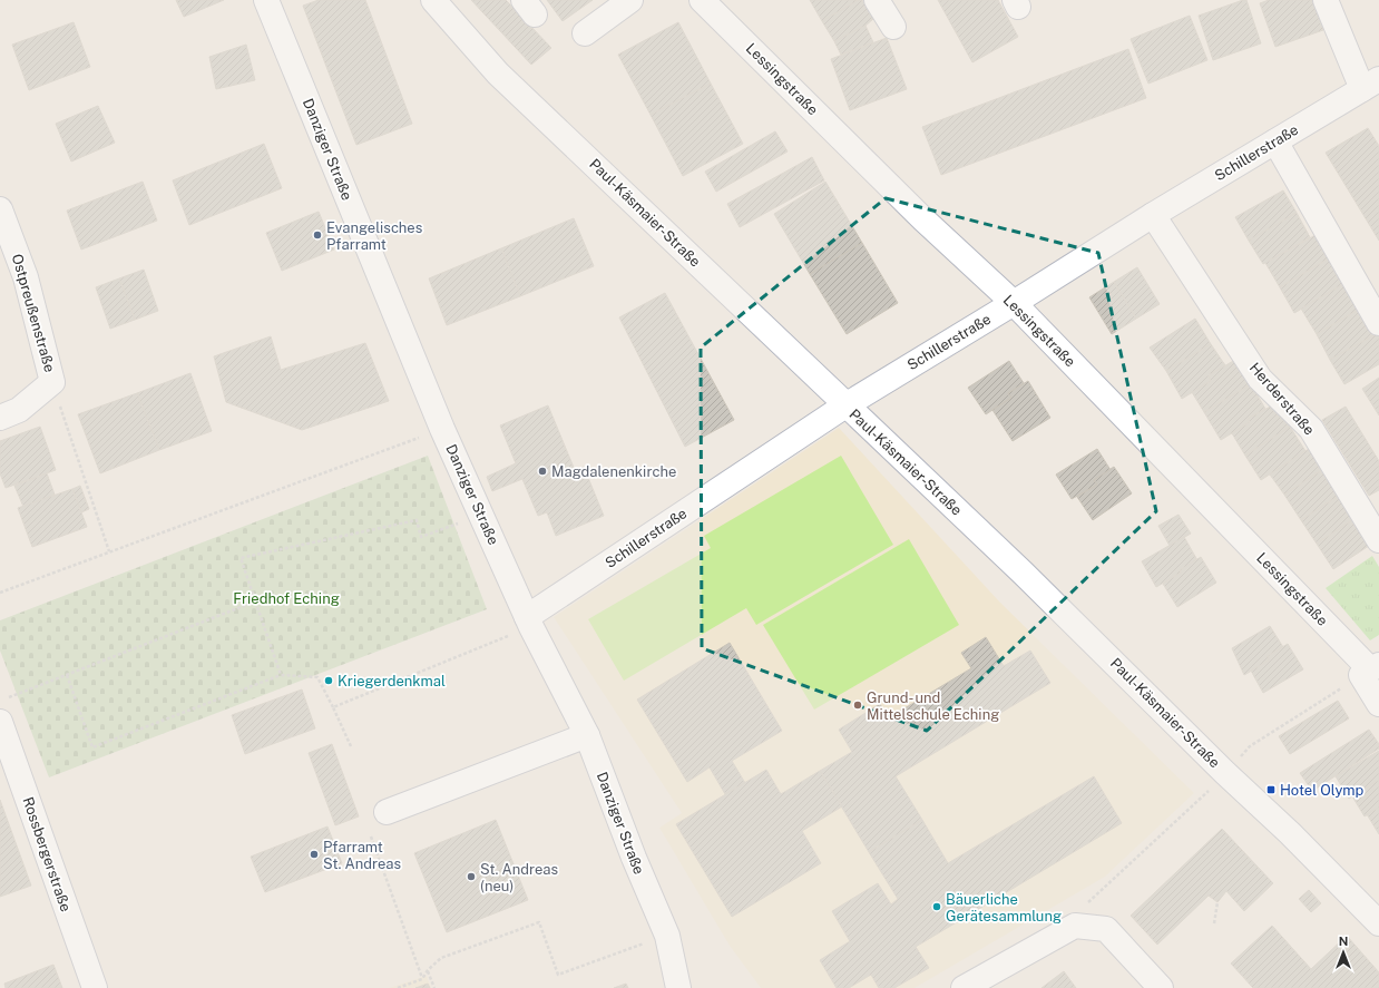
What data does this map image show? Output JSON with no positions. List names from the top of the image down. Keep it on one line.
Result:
{"streets":{"street":["Lessingstraße","Danziger Straße","Schillerstraße","Paul-Käsmaier-Straße","Ostpreußenstraße","Herderstraße","Rossbergerstraße"]},"crossings":[["Lessingstraße","Schillerstraße"],["Danziger Straße","Schillerstraße"],["Schillerstraße","Paul-Käsmaier-Straße"],["Schillerstraße","Herderstraße"]],"parks":["Friedhof Eching"],"places":{"other":["Evangelisches Pfarramt","Magdalenenkirche","Kriegerdenkmal","Grund- und Mittelschule Eching","Pfarramt St. Andreas","St. Andreas (neu)","Bäuerliche Gerätesammlung"],"transit":["Hotel Olymp"]},"north":"top"}
